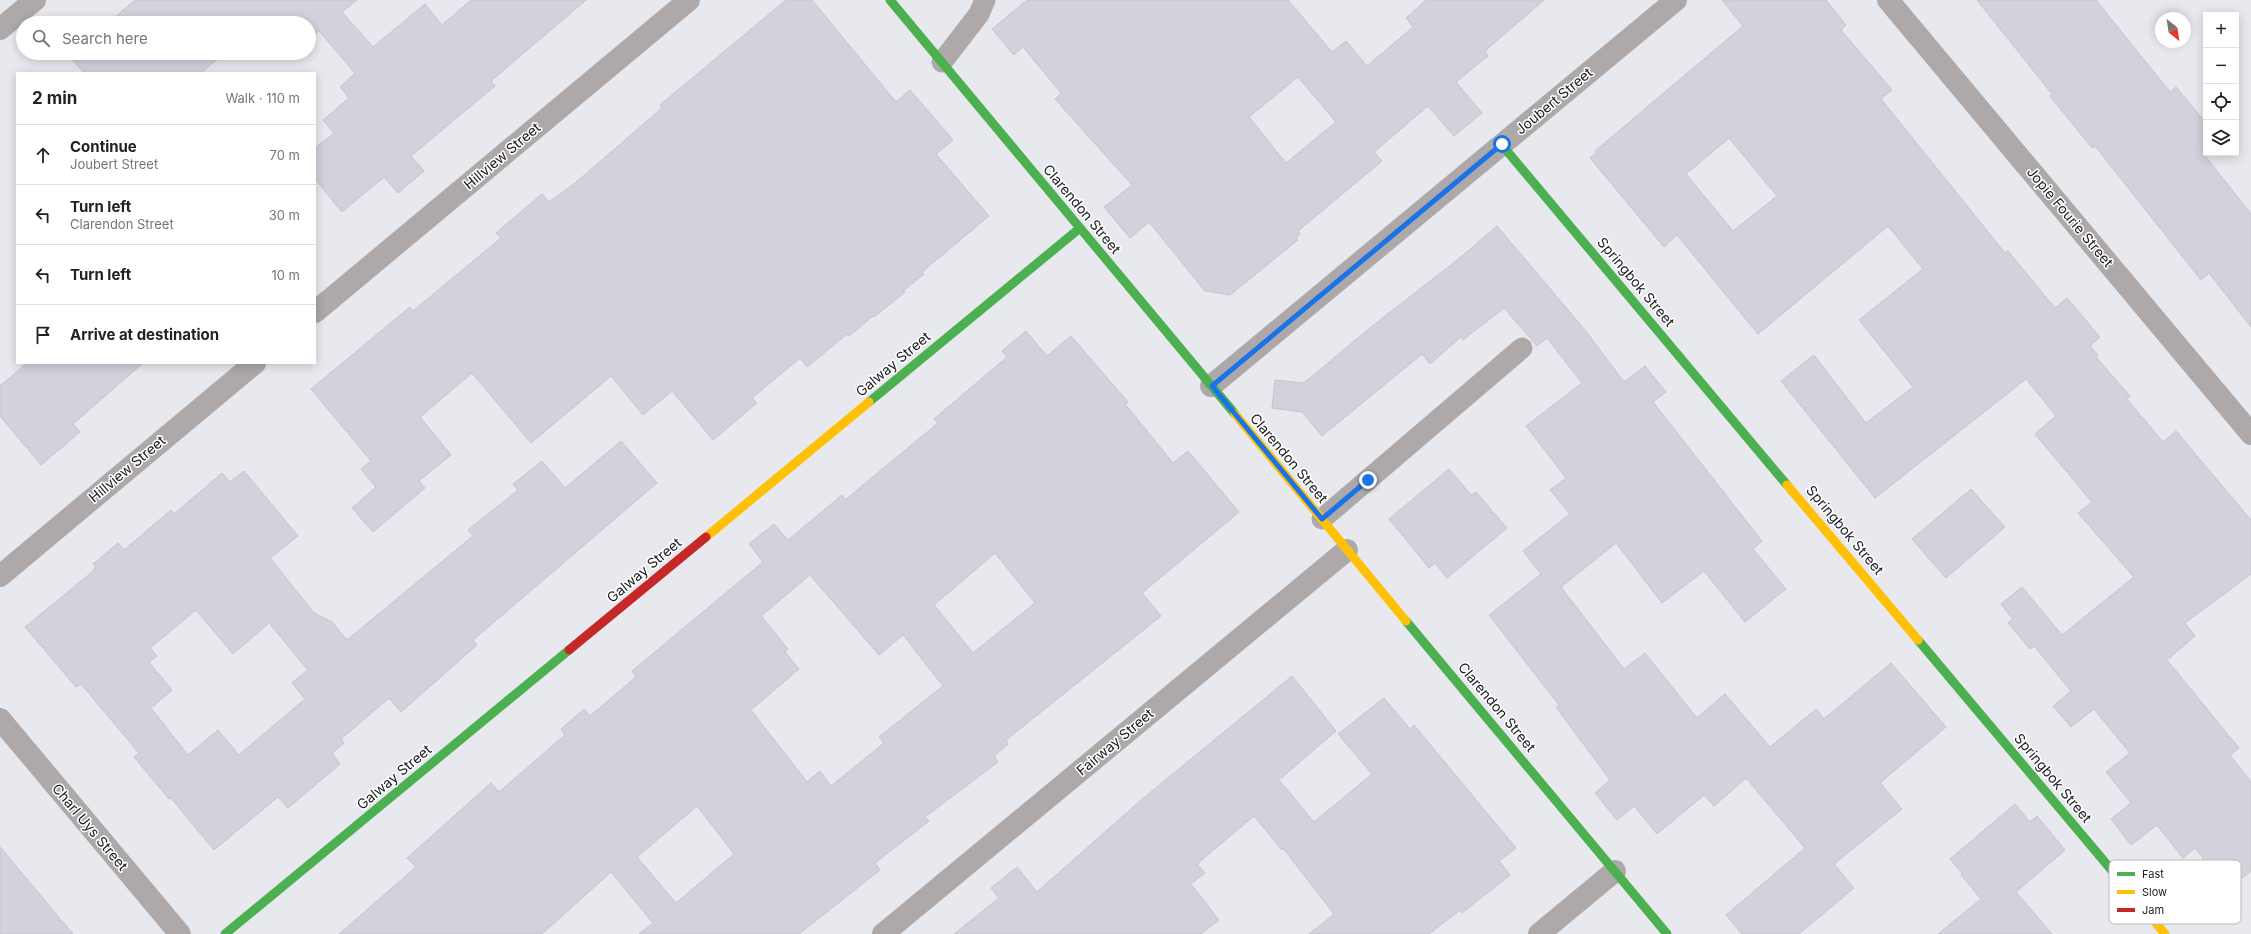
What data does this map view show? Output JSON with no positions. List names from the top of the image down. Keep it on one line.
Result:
{"streets":{"street":["Joubert Street","Hillview Street","Clarendon Street","Jopie Fourie Street","Springbok Street","Galway Street","Fairway Street","Charl Uys Street"]},"crossings":[["Joubert Street","Clarendon Street"],["Joubert Street","Springbok Street"],["Clarendon Street","Galway Street"],["Clarendon Street","Fairway Street"]],"legend":["Fast","Slow","Jam"],"north":"bottom right","page":{"map_buttons":["+","−"],"search":"Search here","heading":["2 min","Walk · 110 m"],"list":[["Continue","Joubert Street","70 m"],["Turn left","Clarendon Street","30 m"],["Turn left","10 m"],"Arrive at destination"]}}
